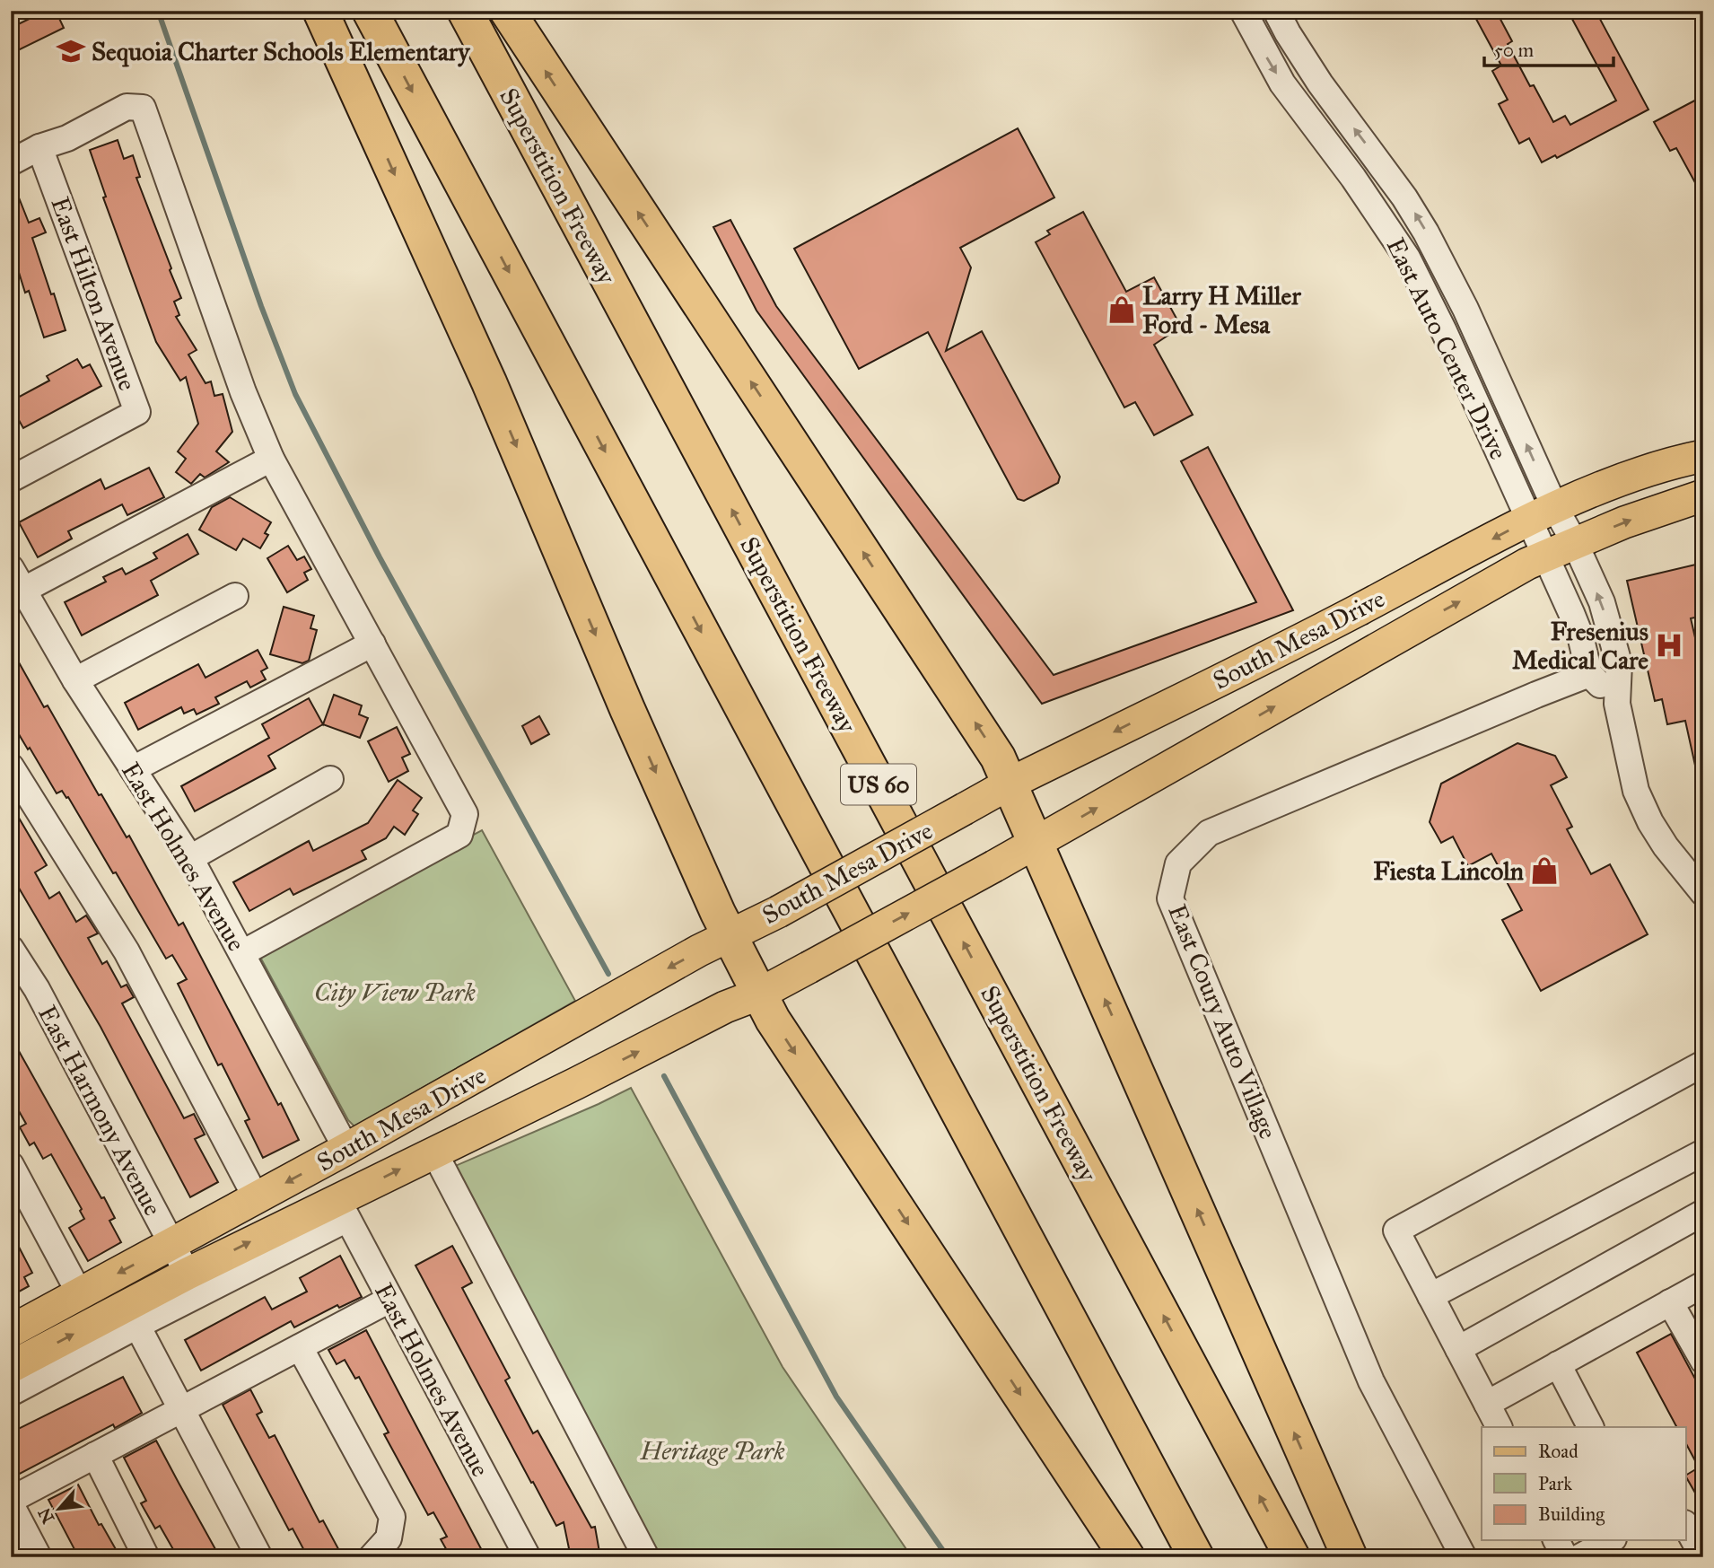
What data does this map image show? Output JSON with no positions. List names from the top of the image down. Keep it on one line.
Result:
{"streets":{"highway":["Superstition Freeway","US 60"],"main road":["South Mesa Drive"],"street":["East Hilton Avenue","East Auto Center Drive","East Holmes Avenue","East Coury Auto Village","East Harmony Avenue"]},"crossings":[["East Auto Center Drive","South Mesa Drive"],["East Auto Center Drive","East Coury Auto Village"],["South Mesa Drive","East Holmes Avenue"],["South Mesa Drive","East Harmony Avenue"]],"parks":["City View Park","Heritage Park"],"places":{"school or university":["Sequoia Charter Schools Elementary"],"shop":["Larry H Miller Ford - Mesa","Fiesta Lincoln"],"hospital":["Fresenius Medical Care"]},"legend":["Road","Park","Building"],"scale_bar":"50 m","north":"bottom left"}
